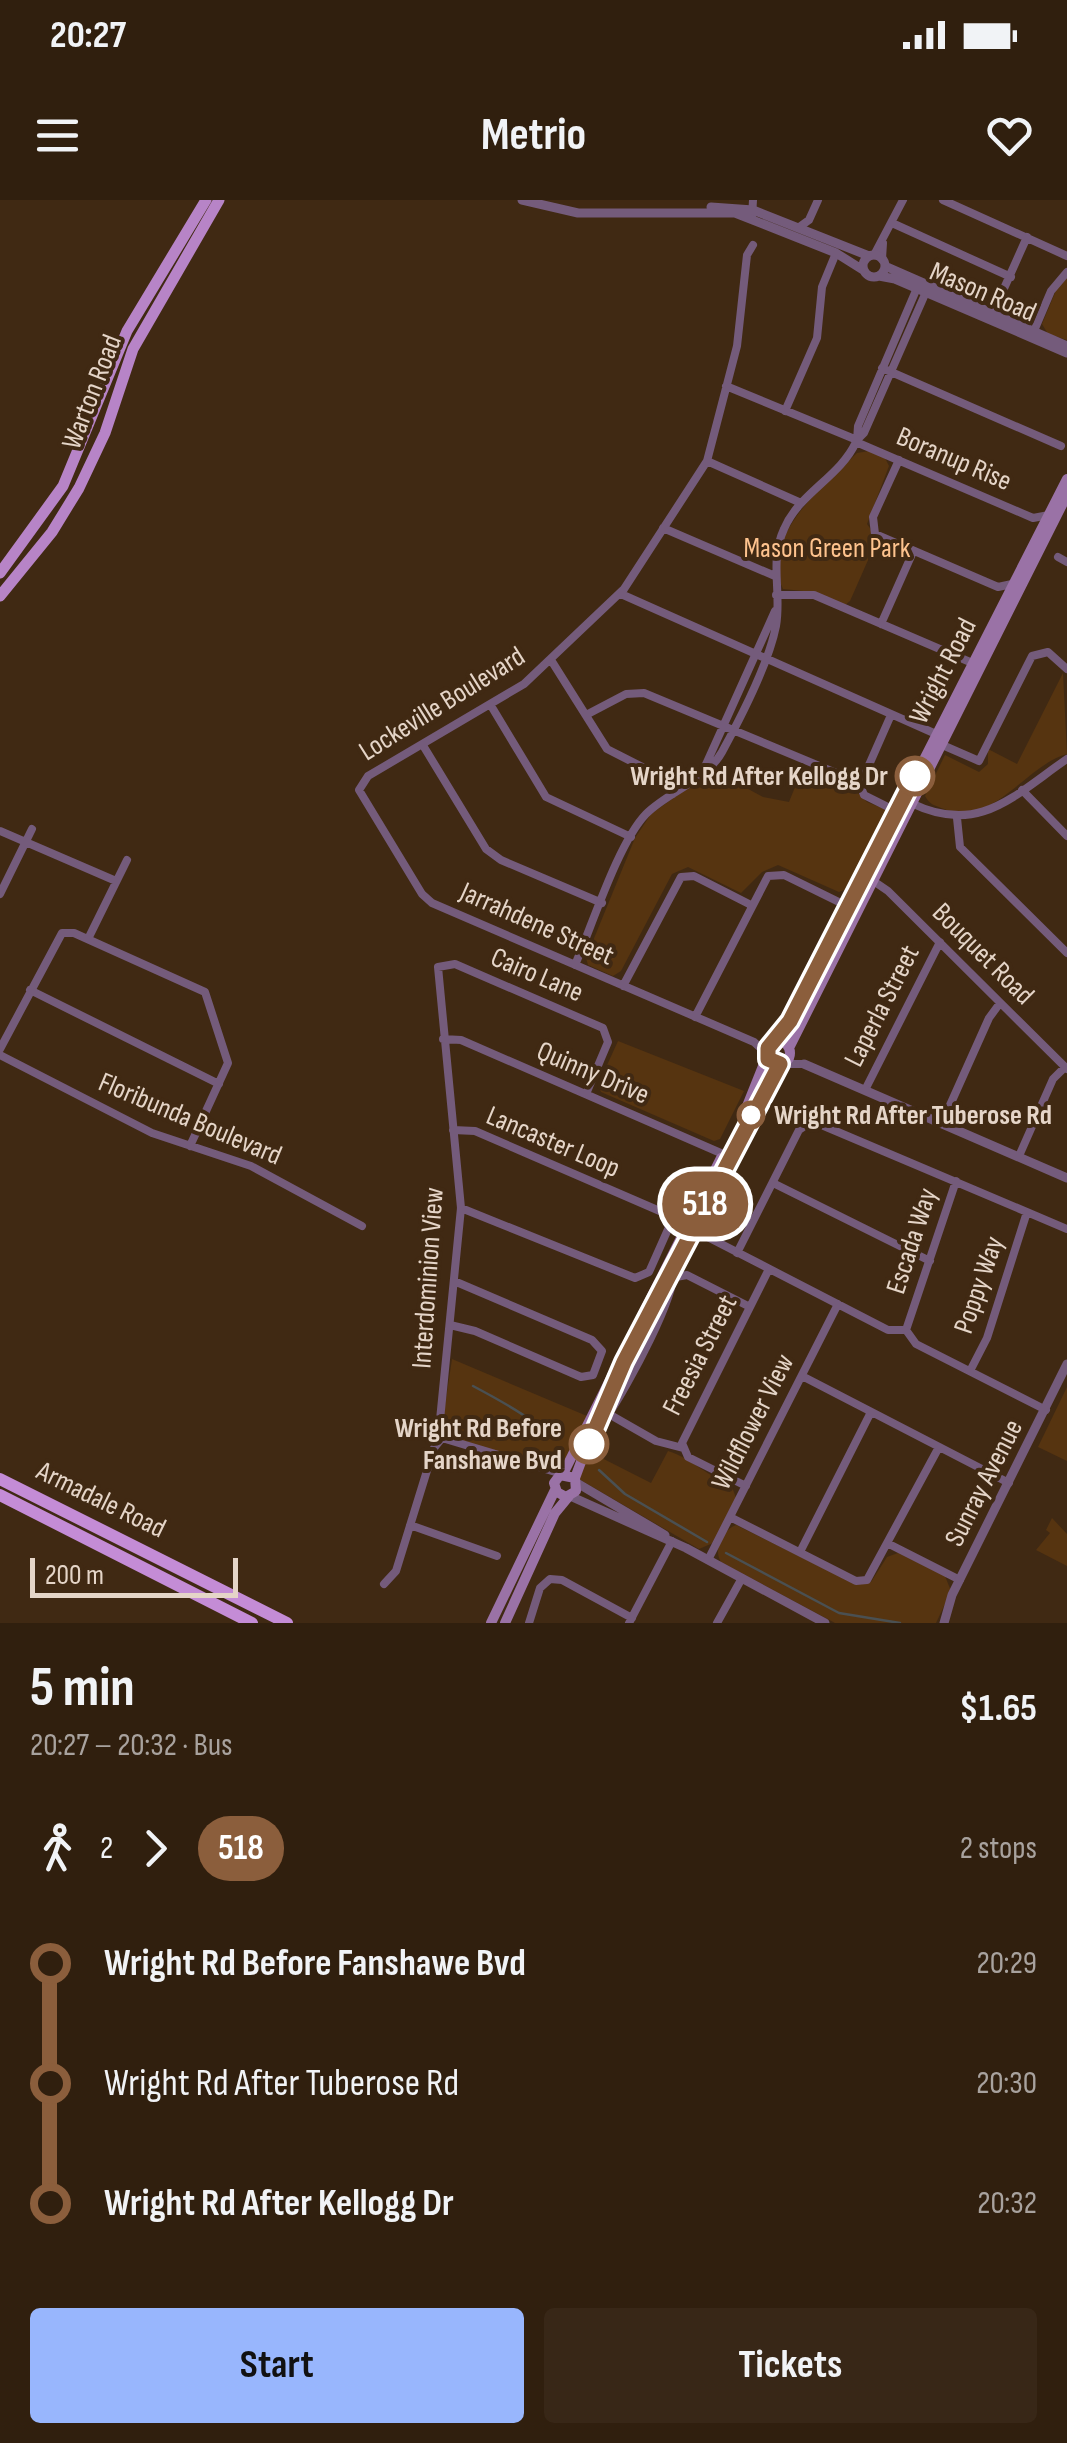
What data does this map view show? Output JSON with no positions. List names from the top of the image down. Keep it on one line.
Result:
{"streets":{"highway":["Armadale Road"],"main road":["Warton Road","Wright Road"],"street":["Mason Road","Boranup Rise","Lockeville Boulevard","Jarrahdene Street","Bouquet Road","Cairo Lane","Laperla Street","Quinny Drive","Floribunda Boulevard","Lancaster Loop","Escada Way","Interdominion View","Poppy Way","Freesia Street","Wildflower View","Sunray Avenue"]},"crossings":[["Boranup Rise","Wright Road"],["Boranup Rise","Lockeville Boulevard"],["Wright Road","Jarrahdene Street"],["Wright Road","Bouquet Road"],["Wright Road","Quinny Drive"],["Lockeville Boulevard","Jarrahdene Street"],["Bouquet Road","Laperla Street"],["Cairo Lane","Quinny Drive"],["Cairo Lane","Interdominion View"],["Quinny Drive","Interdominion View"],["Lancaster Loop","Interdominion View"],["Escada Way","Poppy Way"],["Escada Way","Sunray Avenue"],["Freesia Street","Wildflower View"]],"parks":["Mason Green Park"],"places":["Wright Rd After Kellogg Dr","Wright Rd After Tuberose Rd","Wright Rd Before Fanshawe Bvd"],"lines":["bus line 518"],"scale_bar":"200 m","page":{"status":"20:27","header":"Metrio","on_map":"518","scale":"200 m","heading":["5 min","20:27 – 20:32 · Bus","$1.65"],"legs":["2","518","2 stops"],"list":[{"name":"Wright Rd Before Fanshawe Bvd","value":"20:29"},{"name":"Wright Rd After Tuberose Rd","value":"20:30"},{"name":"Wright Rd After Kellogg Dr","value":"20:32"}],"buttons":["Start","Tickets"]}}
